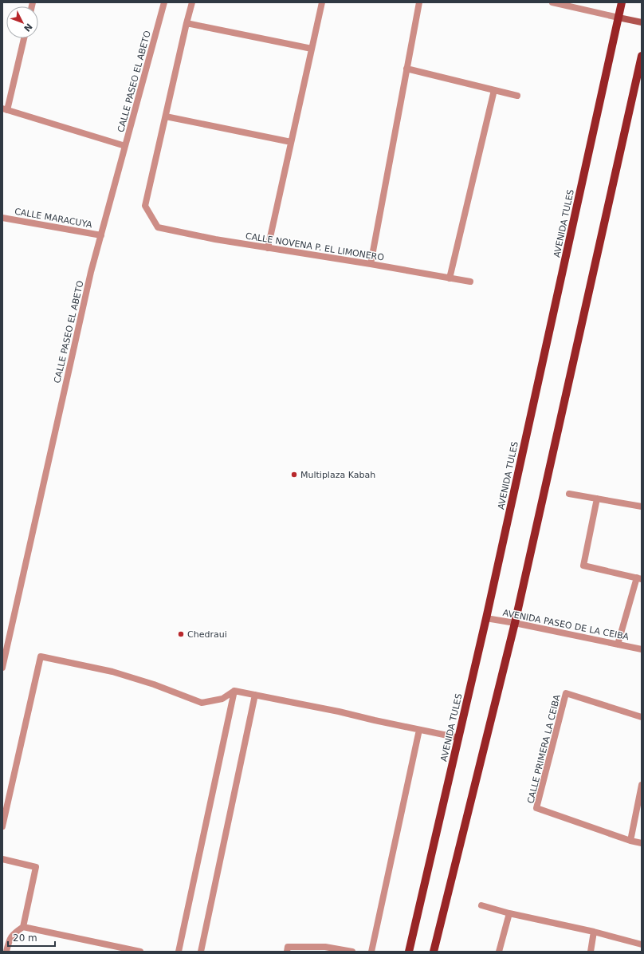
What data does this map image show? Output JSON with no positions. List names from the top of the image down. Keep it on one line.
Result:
{"streets":{"main road":["AVENIDA TULES"],"street":["CALLE PASEO EL ABETO","CALLE MARACUYA","CALLE NOVENA P. EL LIMONERO","AVENIDA PASEO DE LA CEIBA","CALLE PRIMERA LA CEIBA"]},"crossings":[["CALLE PASEO EL ABETO","CALLE MARACUYA"],["AVENIDA TULES","AVENIDA PASEO DE LA CEIBA"]],"places":["Multiplaza Kabah","Chedraui"],"scale_bar":"20 m","north":"bottom right"}
